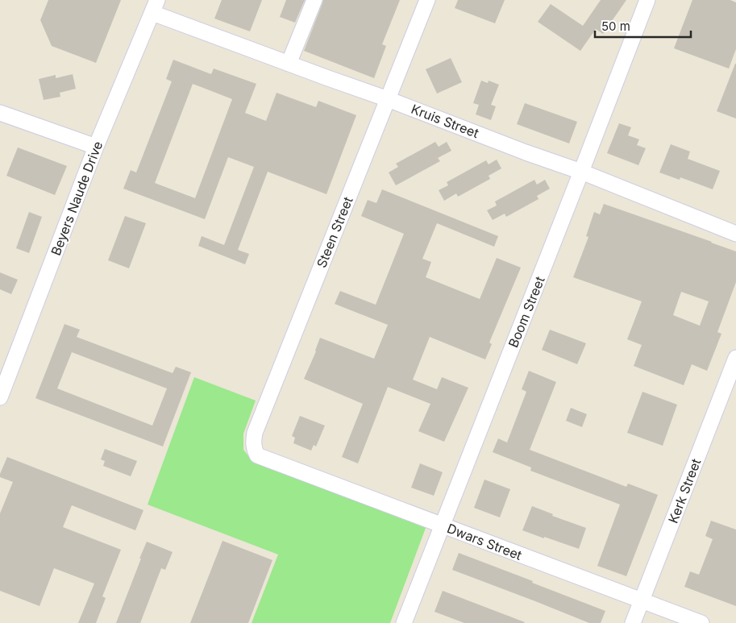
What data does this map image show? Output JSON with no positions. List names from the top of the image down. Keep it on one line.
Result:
{"streets":{"street":["Kruis Street","Beyers Naude Drive","Steen Street","Boom Street","Kerk Street","Dwars Street"]},"crossings":[["Kruis Street","Beyers Naude Drive"],["Kruis Street","Steen Street"],["Kruis Street","Boom Street"],["Steen Street","Dwars Street"],["Boom Street","Dwars Street"],["Kerk Street","Dwars Street"]],"scale_bar":"50 m"}
